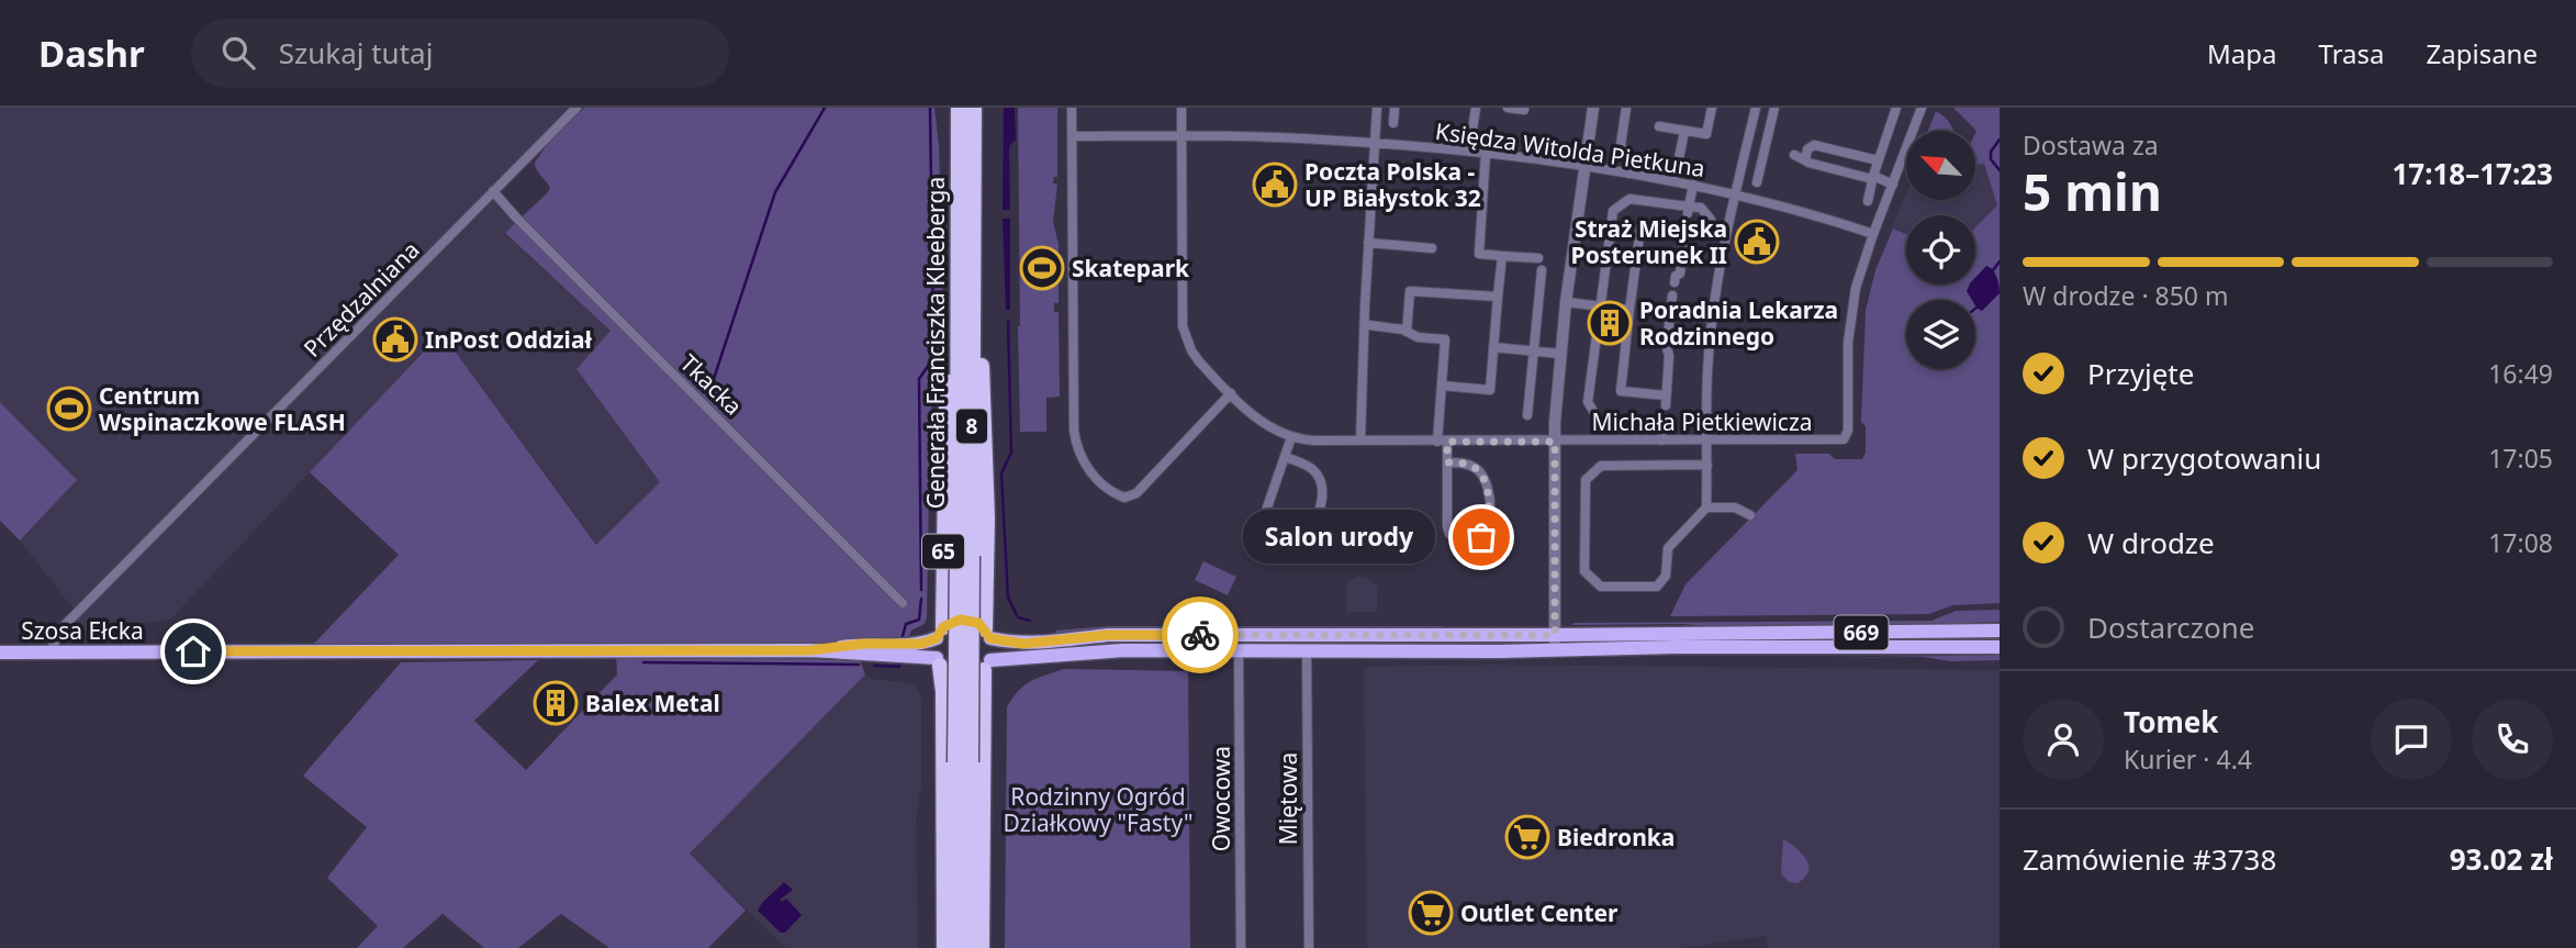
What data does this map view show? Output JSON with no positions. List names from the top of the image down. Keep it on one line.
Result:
{"streets":{"highway":["Generała Franciszka Kleeberga","8","65"],"main road":["Szosa Ełcka","669"],"street":["Księdza Witolda Pietkuna","Przędzalniana","Tkacka","Michała Pietkiewicza","Owocowa","Miętowa"]},"crossings":[["Księdza Witolda Pietkuna","Michała Pietkiewicza"],["Przędzalniana","Tkacka"],["Przędzalniana","Szosa Ełcka"],["Generała Franciszka Kleeberga","65"],["65","Szosa Ełcka"],["65","669"],["Szosa Ełcka","669"],["669","Owocowa"],["669","Miętowa"]],"parks":["Rodzinny Ogród Działkowy \"Fasty\""],"places":{"public building":["Poczta Polska - UP Białystok 32","Straż Miejska Posterunek II","InPost Oddział"],"sports":["Skatepark","Centrum Wspinaczkowe FLASH"],"building":["Poradnia Lekarza Rodzinnego","Balex Metal"],"other":["Salon urody"],"supermarket":["Biedronka","Outlet Center"]},"north":"top left","page":{"header":"Dashr","search":"Szukaj tutaj","nav":["Mapa","Trasa","Zapisane"],"heading":["5 min","Dostawa za","17:18–17:23"],"panel":["Tomek","Kurier · 4.4","Zamówienie #3738","93.02 zł"],"bar":"W drodze · 850 m","list":[["Przyjęte","16:49"],["W przygotowaniu","17:05"],["W drodze","17:08"],"Dostarczone"],"bubble":"Salon urody"}}
